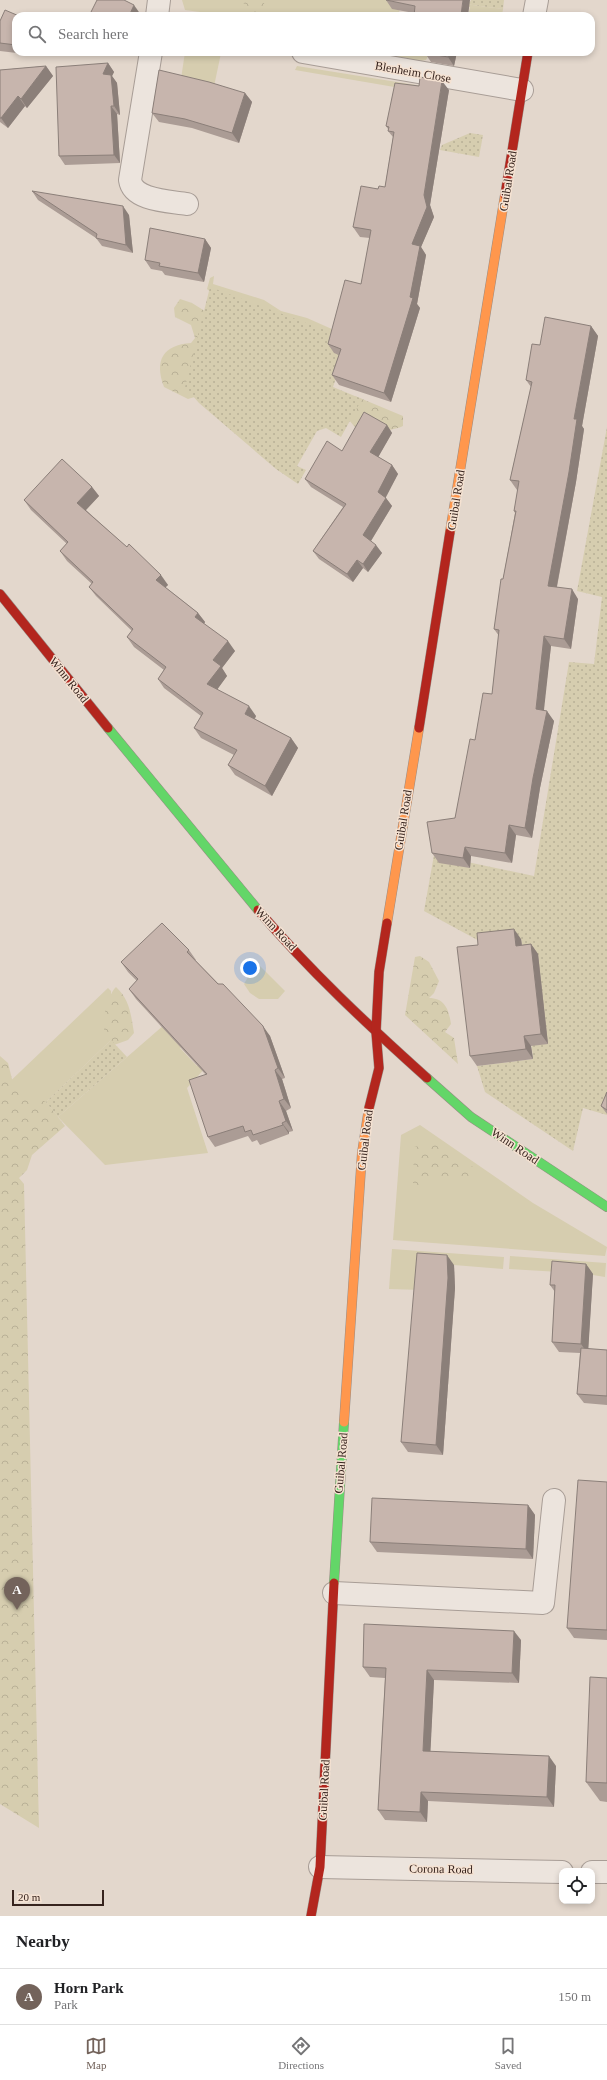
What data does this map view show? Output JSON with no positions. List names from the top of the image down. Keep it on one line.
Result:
{"streets":{"street":["Blenheim Close","Guibal Road","Winn Road","Corona Road"]},"crossings":[["Blenheim Close","Guibal Road"],["Guibal Road","Winn Road"],["Guibal Road","Corona Road"]],"scale_bar":"20 m","page":{"search":"Search here","pins":"A","scale":"20 m","heading":"Nearby","list":[{"mark":"A","name":"Horn Park","note":"Park","value":"150 m"}],"nav":["Map","Directions","Saved"]}}
